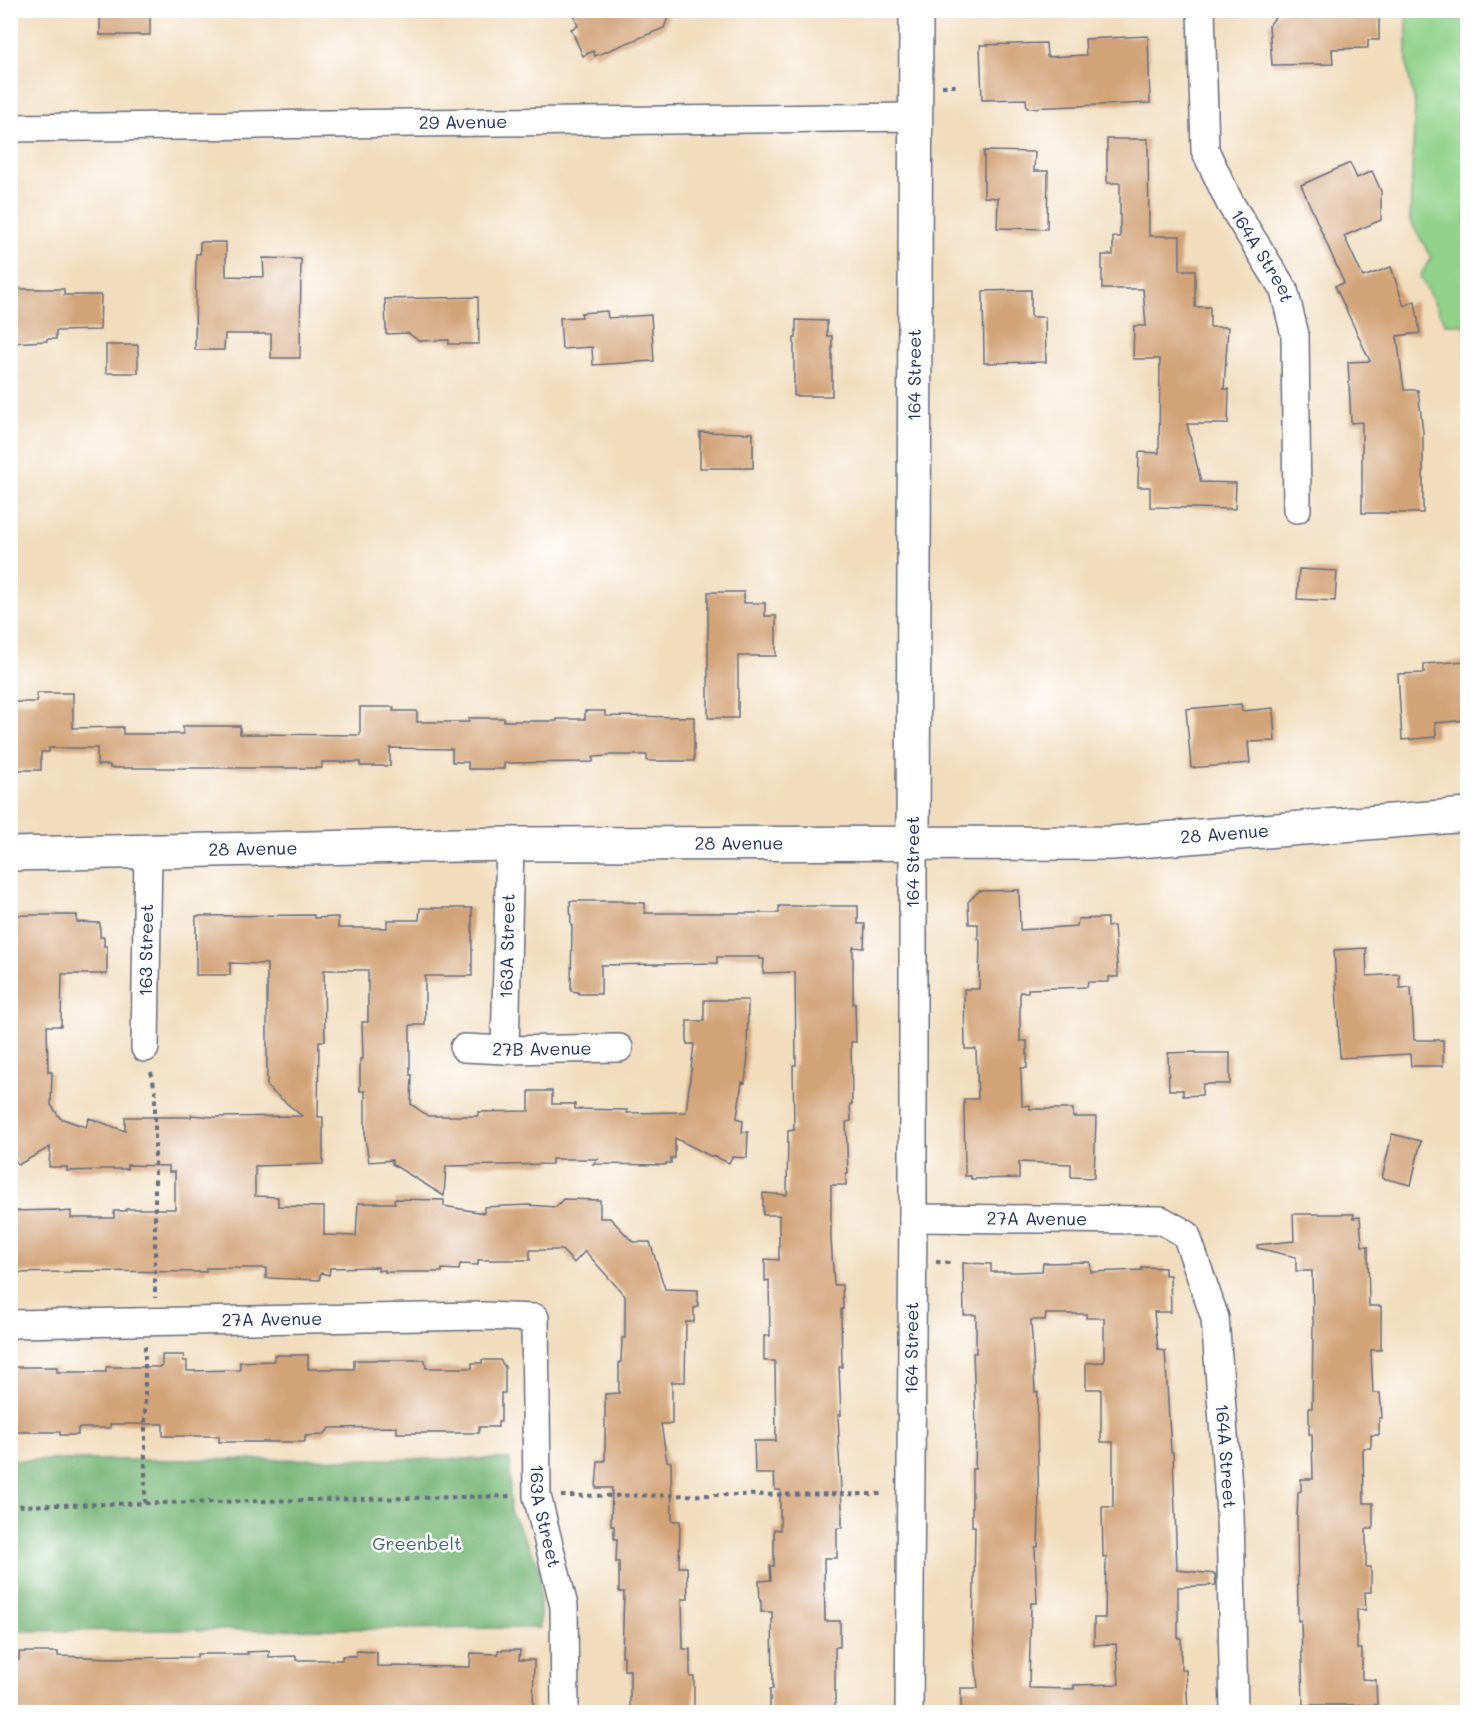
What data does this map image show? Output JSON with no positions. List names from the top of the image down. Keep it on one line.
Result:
{"streets":{"street":["29 Avenue","164A Street","164 Street","28 Avenue","163A Street","163 Street","27B Avenue","27A Avenue"]},"crossings":[["29 Avenue","164 Street"],["164A Street","27A Avenue"],["164 Street","28 Avenue"],["164 Street","27A Avenue"],["28 Avenue","163A Street"],["28 Avenue","163 Street"],["163A Street","27B Avenue"],["163A Street","27A Avenue"]],"parks":["Greenbelt"]}
